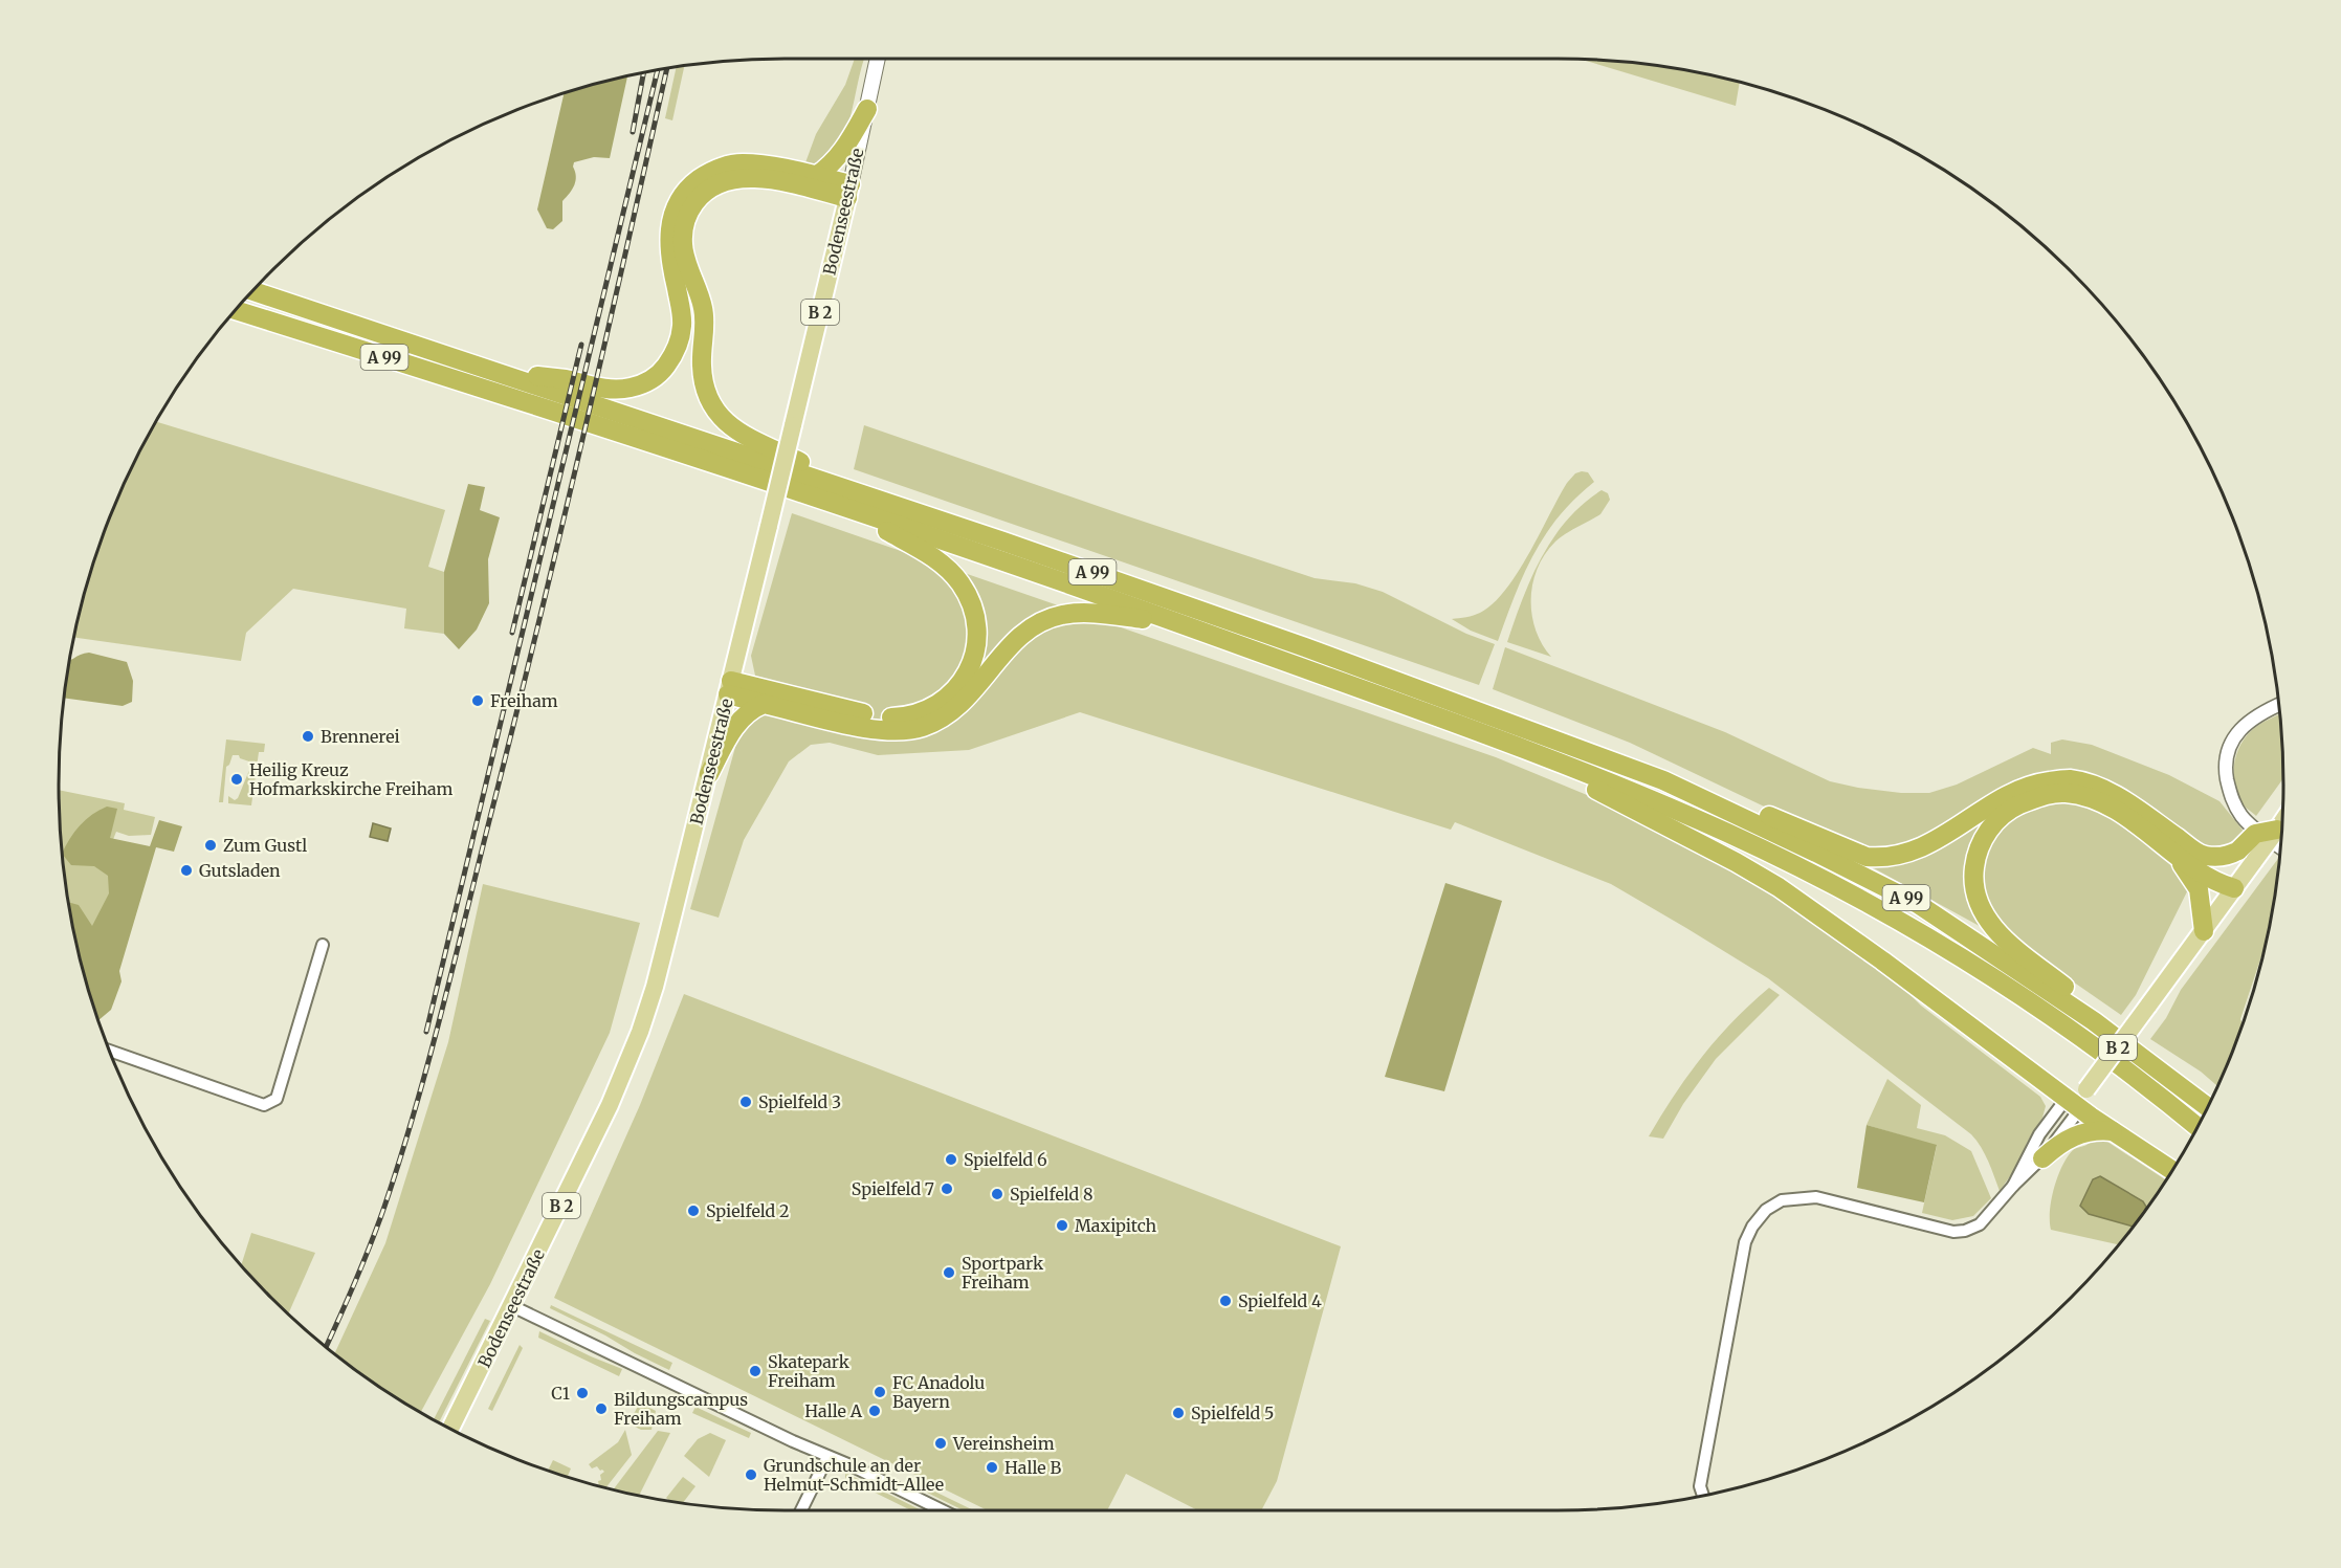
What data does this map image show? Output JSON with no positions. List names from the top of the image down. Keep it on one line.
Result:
{"streets":{"highway":["A 99"],"main road":["Bodenseestraße","B 2"]},"places":["Freiham","Brennerei","Heilig Kreuz Hofmarkskirche Freiham","Zum Gustl","Gutsladen","Spielfeld 3","Spielfeld 6","Spielfeld 7","Spielfeld 8","Spielfeld 2","Maxipitch","Sportpark Freiham","Spielfeld 4","Skatepark Freiham","FC Anadolu Bayern","C1","Bildungscampus Freiham","Halle A","Spielfeld 5","Vereinsheim","Halle B","Grundschule an der Helmut-Schmidt-Allee"]}
